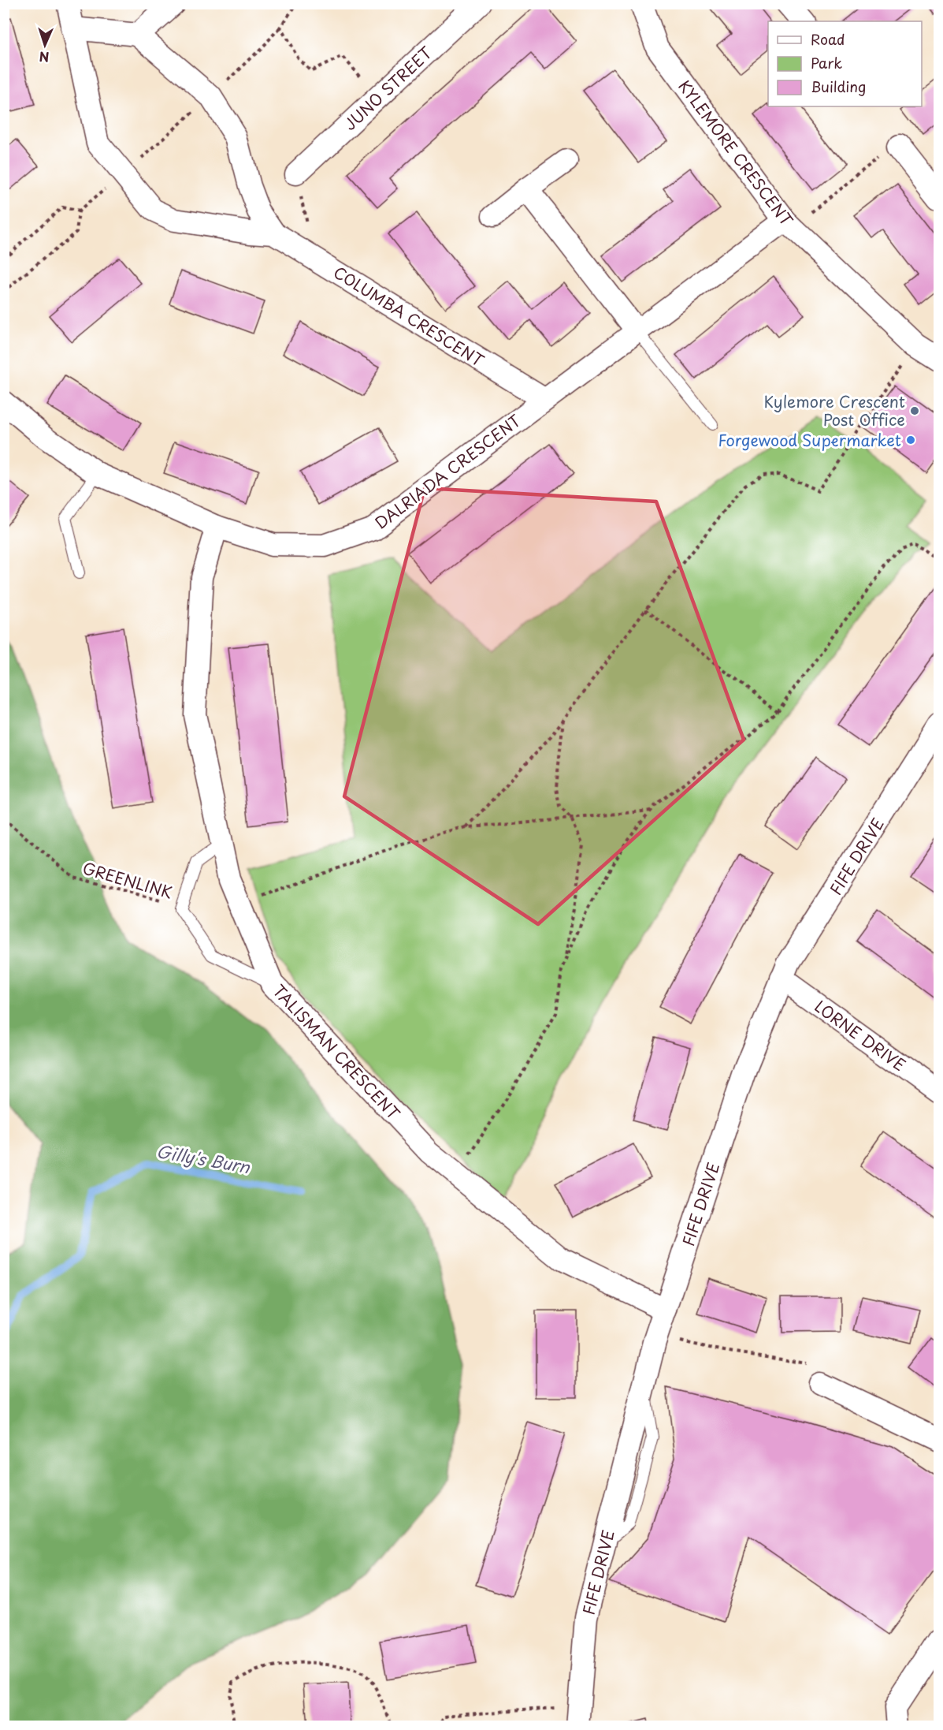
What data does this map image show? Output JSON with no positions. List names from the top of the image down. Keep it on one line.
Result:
{"streets":{"street":["JUNO STREET","KYLEMORE CRESCENT","COLUMBA CRESCENT","DALRIADA CRESCENT","FIFE DRIVE","LORNE DRIVE","TALISMAN CRESCENT"],"path":["GREENLINK"]},"crossings":[["KYLEMORE CRESCENT","DALRIADA CRESCENT"],["COLUMBA CRESCENT","DALRIADA CRESCENT"],["DALRIADA CRESCENT","TALISMAN CRESCENT"],["FIFE DRIVE","LORNE DRIVE"],["FIFE DRIVE","TALISMAN CRESCENT"]],"water":["Gilly's Burn"],"places":["Kylemore Crescent Post Office","Forgewood Supermarket"],"legend":["Road","Park","Building"],"north":"bottom"}
